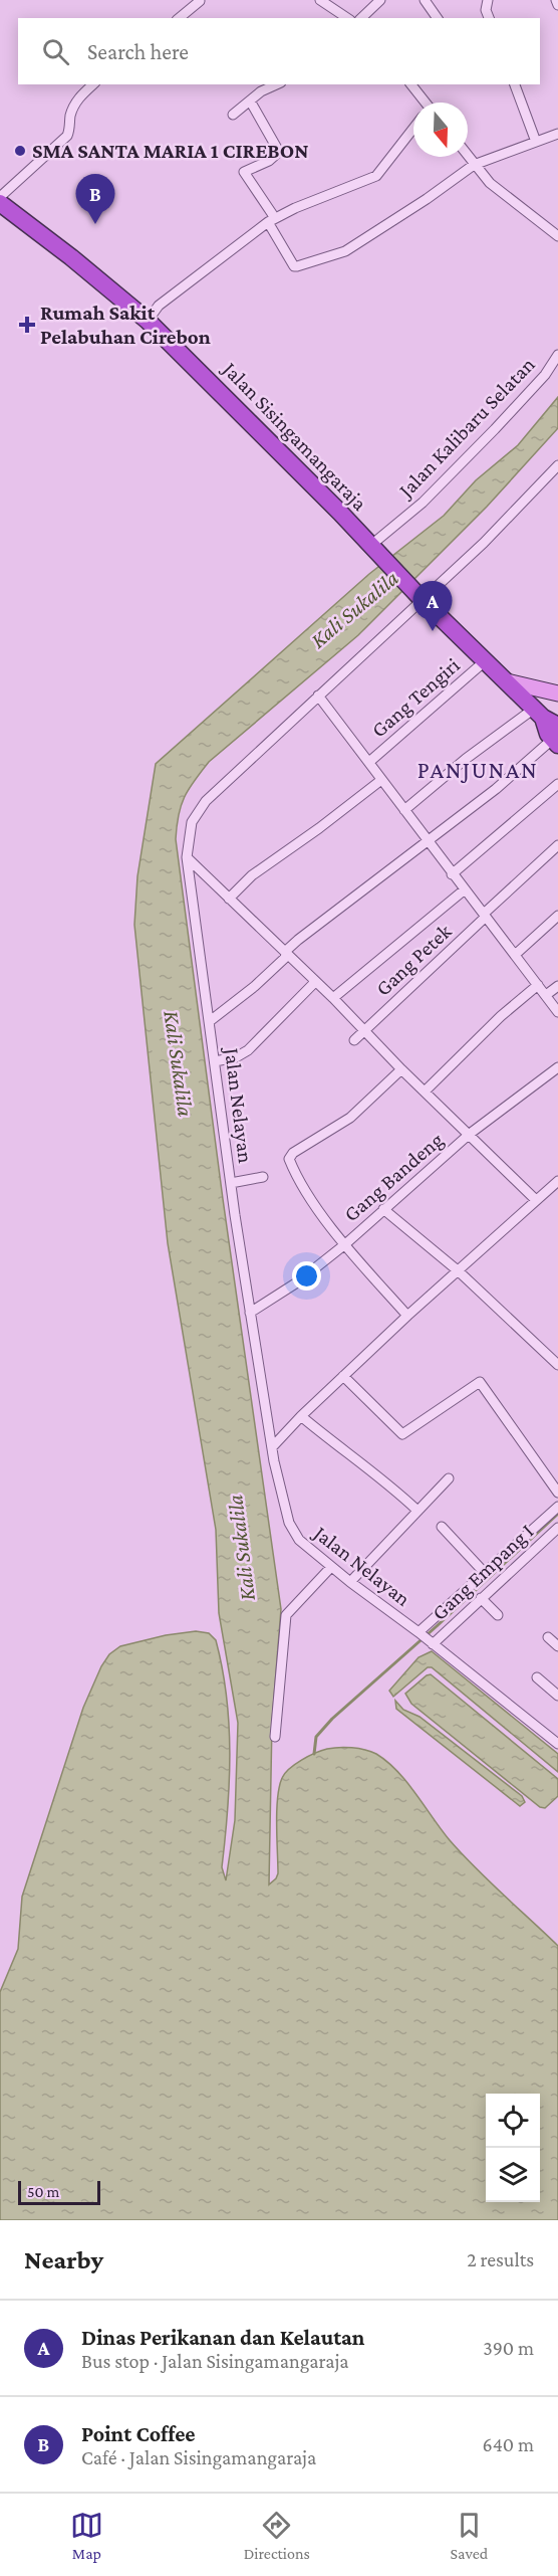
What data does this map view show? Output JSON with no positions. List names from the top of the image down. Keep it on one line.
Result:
{"streets":{"highway":["Jalan Sisingamangaraja"],"street":["Jalan Kalibaru Selatan","Gang Tengiri","Gang Petek","Jalan Nelayan","Gang Bandeng","Gang Empang I"]},"crossings":[["Jalan Kalibaru Selatan","Jalan Sisingamangaraja"],["Jalan Sisingamangaraja","Gang Tengiri"],["Jalan Sisingamangaraja","Jalan Nelayan"],["Jalan Nelayan","Gang Bandeng"],["Jalan Nelayan","Gang Empang I"]],"districts":["PANJUNAN"],"water":["Kali Sukalila"],"places":{"other":["SMA SANTA MARIA 1 CIREBON"],"health":["Rumah Sakit Pelabuhan Cirebon"]},"scale_bar":"50 m","north":"bottom","page":{"search":"Search here","pins":["B","A"],"scale":"50 m","heading":["Nearby","2 results"],"list":[{"mark":"A","name":"Dinas Perikanan dan Kelautan","note":"Bus stop · Jalan Sisingamangaraja","value":"390 m"},{"mark":"B","name":"Point Coffee","note":"Café · Jalan Sisingamangaraja","value":"640 m"}],"nav":["Map","Directions","Saved"]}}
